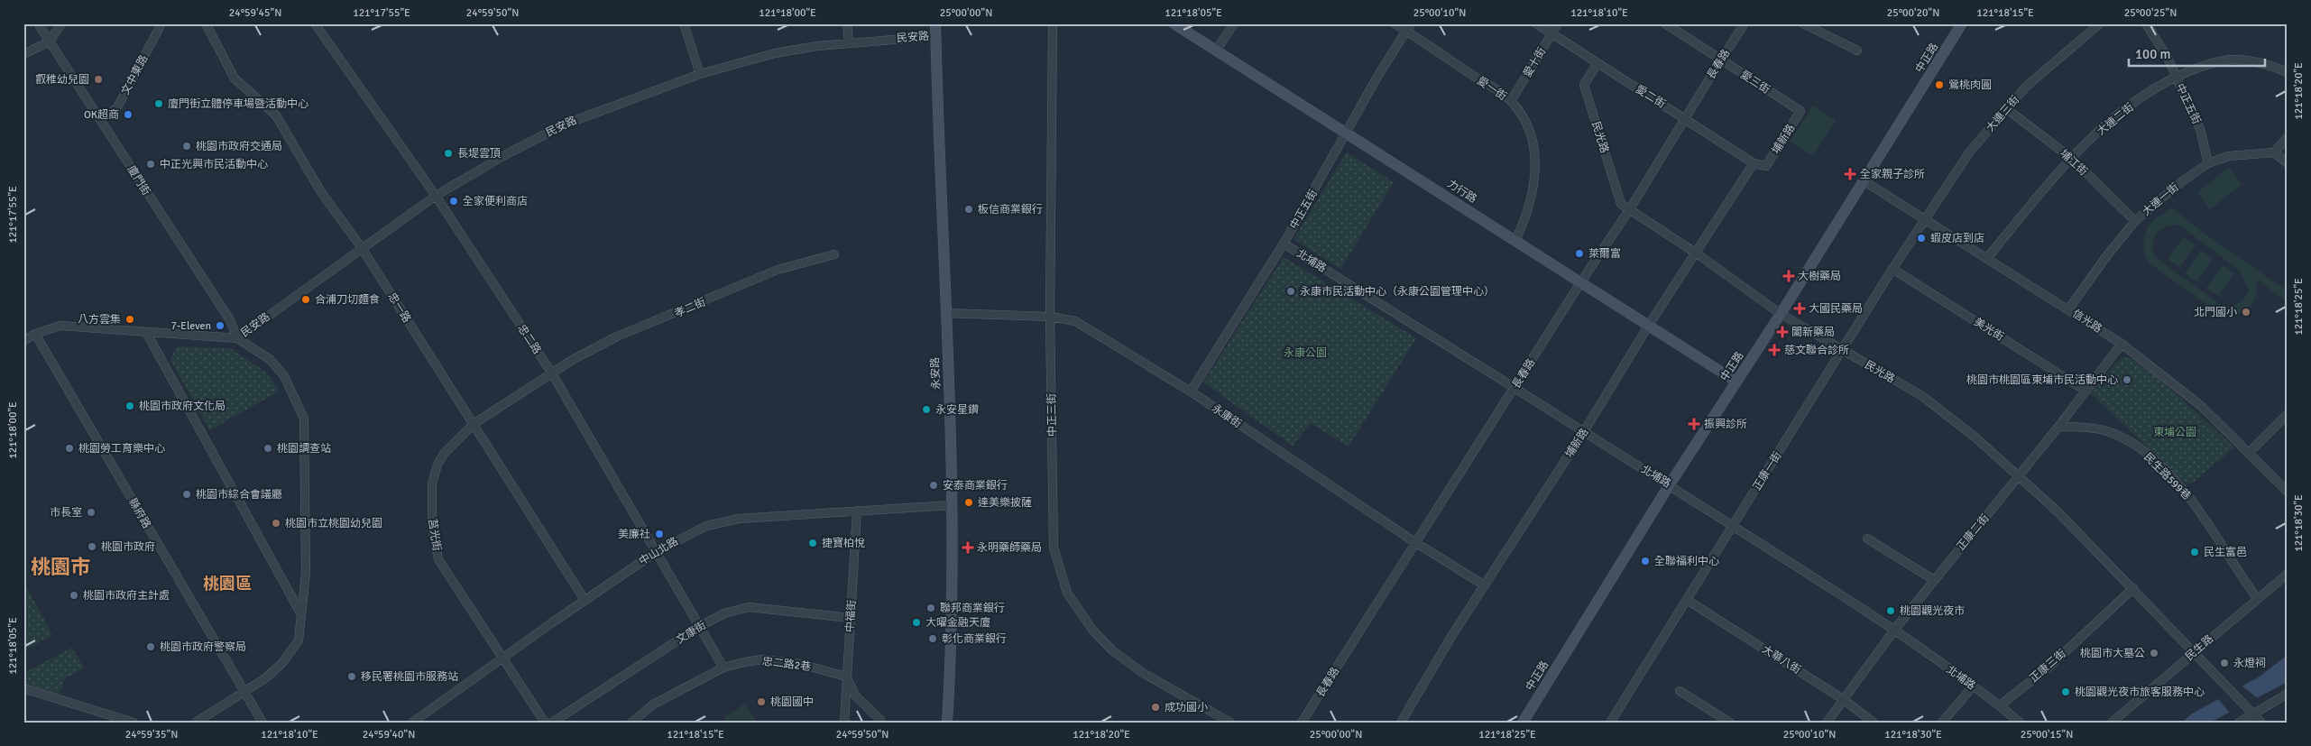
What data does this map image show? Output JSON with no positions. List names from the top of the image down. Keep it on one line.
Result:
{"streets":{"street":["民安路","中正路","愛十街","長春路","文中東路","愛三街","愛一街","愛二街","中正五街","大連三街","大連二街","民光路","埔新路","埔江街","廈門街","力行路","大連一街","北埔路","忠一路","孝二街","信光路","美光街","忠二路","永安路","中正三街","永康街","正康一街","民生路599巷","縣府路","正康二街","莒光街","中山北路","中福街","文康街","民生路","大華八街","忠二路2巷","正康三街"]},"crossings":[["民安路","廈門街"],["民安路","忠一路"],["民安路","忠二路"],["民安路","永安路"],["中正路","民光路"],["中正路","力行路"],["中正路","北埔路"],["中正路","信光路"],["愛十街","愛一街"],["愛十街","愛二街"],["長春路","愛三街"],["長春路","愛二街"],["長春路","民光路"],["長春路","力行路"],["長春路","北埔路"],["長春路","永康街"],["文中東路","廈門街"],["愛三街","埔新路"],["愛一街","中正五街"],["愛一街","力行路"],["愛二街","民光路"],["愛二街","埔新路"],["中正五街","大連二街"],["中正五街","力行路"],["中正五街","大連一街"],["中正五街","北埔路"],["中正五街","永康街"],["大連三街","埔江街"],["大連三街","信光路"],["大連三街","正康一街"],["大連二街","埔江街"],["大連二街","信光路"],["民光路","埔新路"],["民光路","正康一街"],["民光路","正康二街"],["民光路","民生路"],["民光路","正康三街"],["埔新路","力行路"],["埔新路","北埔路"],["埔新路","永康街"],["埔江街","大連一街"],["大連一街","信光路"],["北埔路","正康一街"],["北埔路","正康二街"],["北埔路","正康三街"],["忠一路","莒光街"],["忠一路","中山北路"],["孝二街","忠二路"],["孝二街","莒光街"],["信光路","正康一街"],["信光路","正康二街"],["美光街","正康一街"],["美光街","正康二街"],["忠二路","莒光街"],["忠二路","中山北路"],["忠二路","文康街"],["忠二路","忠二路2巷"],["永安路","永康街"],["永安路","中山北路"],["中正三街","永康街"],["正康一街","大華八街"],["民生路599巷","正康二街"],["民生路599巷","民生路"],["正康二街","大華八街"],["莒光街","中山北路"],["中山北路","中福街"],["中福街","文康街"],["中福街","忠二路2巷"]],"districts":["桃園市","桃園區"],"parks":["永康公園","東埔公園"],"places":{"other":["叡稚幼兒園","鶯桃肉圓","廈門街立體停車場暨活動中心","OK超商","桃園市政府交通局","長堤雲頂","中正光興市民活動中心","全家便利商店","板信商業銀行","蝦皮店到店","萊爾富","永康市民活動中心（永康公園管理中心）","合浦刀切麵食","北門國小","八方雲集","7-Eleven","桃園市桃園區東埔市民活動中心","桃園市政府文化局","永安星鑽","桃園勞工育樂中心","桃園調查站","安泰商業銀行","桃園市綜合會議廳","達美樂披薩","市長室","桃園市立桃園幼兒園","美廉社","捷寶柏悅","桃園市政府","民生富邑","全聯福利中心","桃園市政府主計處","聯邦商業銀行","桃園觀光夜市","大曜金融天廈","彰化商業銀行","桃園市政府警察局","桃園市大墓公","永燈祠","移民署桃園市服務站","桃園觀光夜市旅客服務中心","桃園國中","成功國小"],"health":["全家親子診所","大樹藥局","大國民藥局","闔新藥局","慈文聯合診所","振興診所","永明藥師藥局"]},"scale_bar":"100 m","coordinates":["24°59'45\"N","121°17'55\"E","24°59'50\"N","121°18'00\"E","25°00'00\"N","121°18'05\"E","25°00'10\"N","121°18'10\"E","25°00'20\"N","121°18'15\"E","25°00'25\"N","121°18'20\"E","121°18'25\"E","121°18'30\"E","24°59'35\"N","24°59'40\"N","25°00'15\"N"]}
